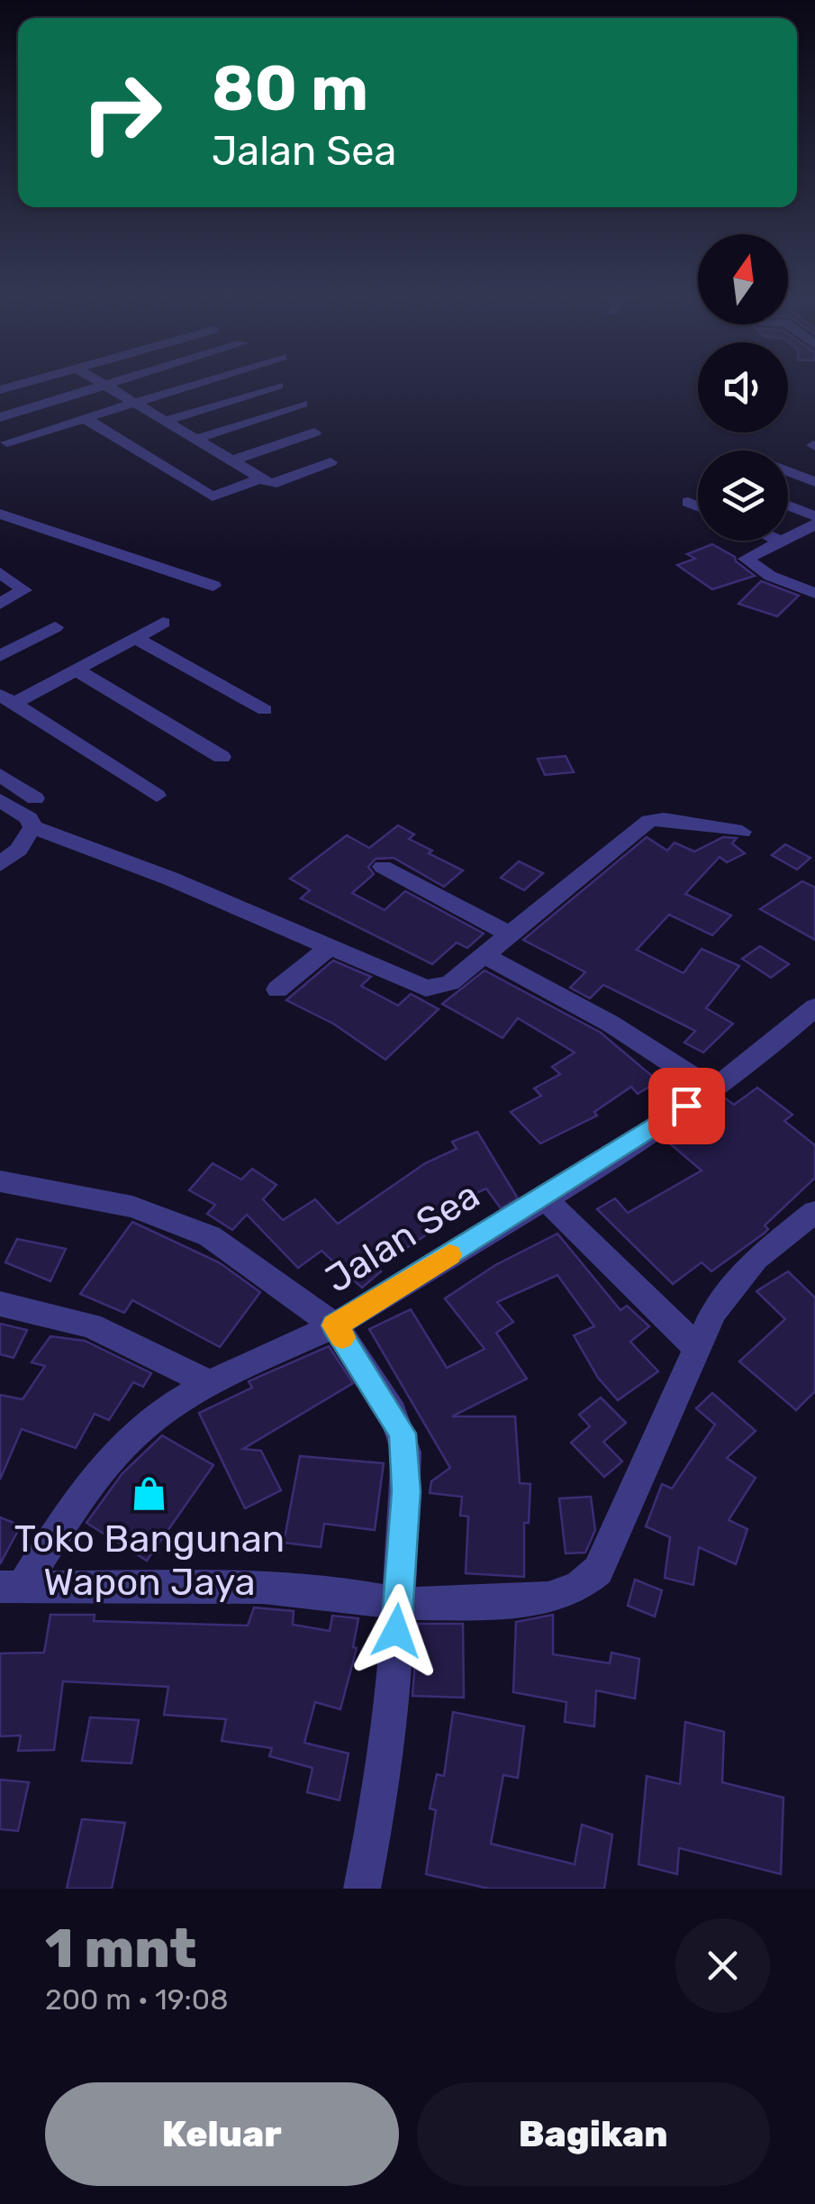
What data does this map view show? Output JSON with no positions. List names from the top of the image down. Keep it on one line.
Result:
{"streets":{"street":["Jalan Sea"]},"places":{"shop":["Toko Bangunan Wapon Jaya"]},"north":"top","page":{"turn":["80 m","Jalan Sea"],"heading":["1 mnt","200 m · 19:08"],"buttons":["Keluar","Bagikan"]}}
